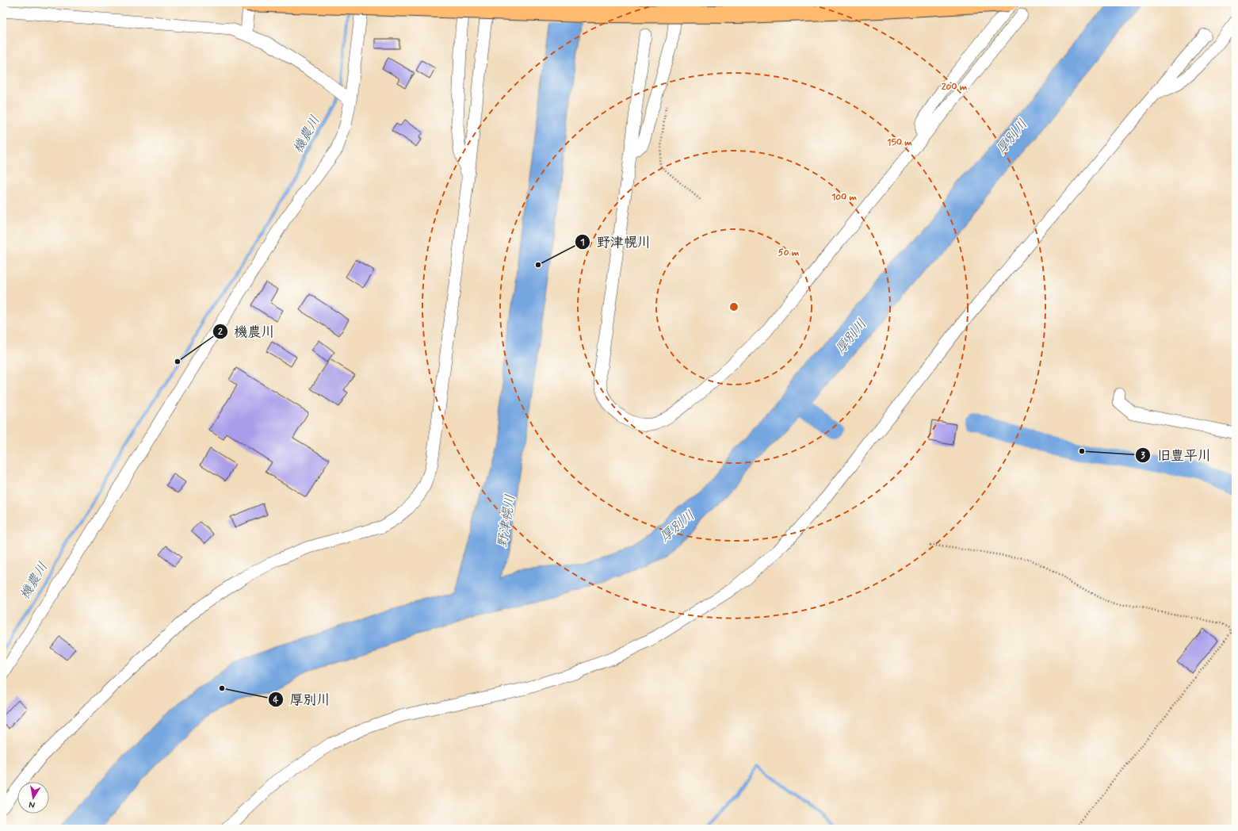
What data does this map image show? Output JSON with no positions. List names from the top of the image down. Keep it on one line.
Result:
{"water":["機農川","厚別川","野津幌川"],"places":["野津幌川","機農川","旧豊平川","厚別川"],"north":"bottom","rings":["200 m","150 m","100 m","50 m"]}
